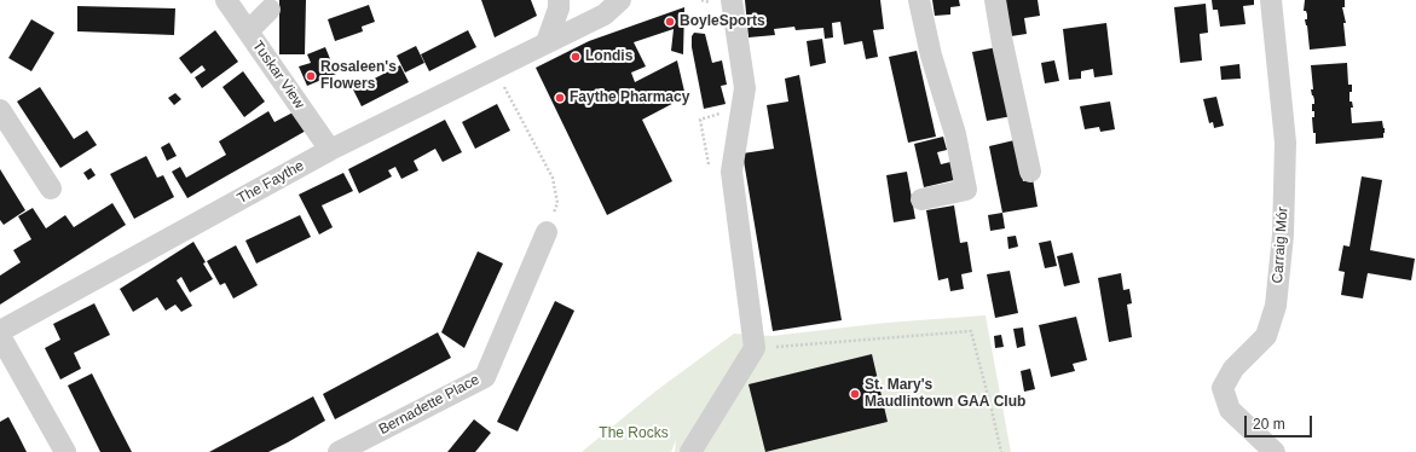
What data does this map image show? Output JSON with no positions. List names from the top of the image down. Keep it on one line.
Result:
{"streets":{"street":["Tuskar View","The Faythe","Carraig Mór","Bernadette Place"]},"crossings":[["Tuskar View","The Faythe"]],"parks":["The Rocks"],"places":["BoyleSports","Londis","Rosaleen's Flowers","Faythe Pharmacy","St. Mary's Maudlintown GAA Club"],"scale_bar":"20 m"}
